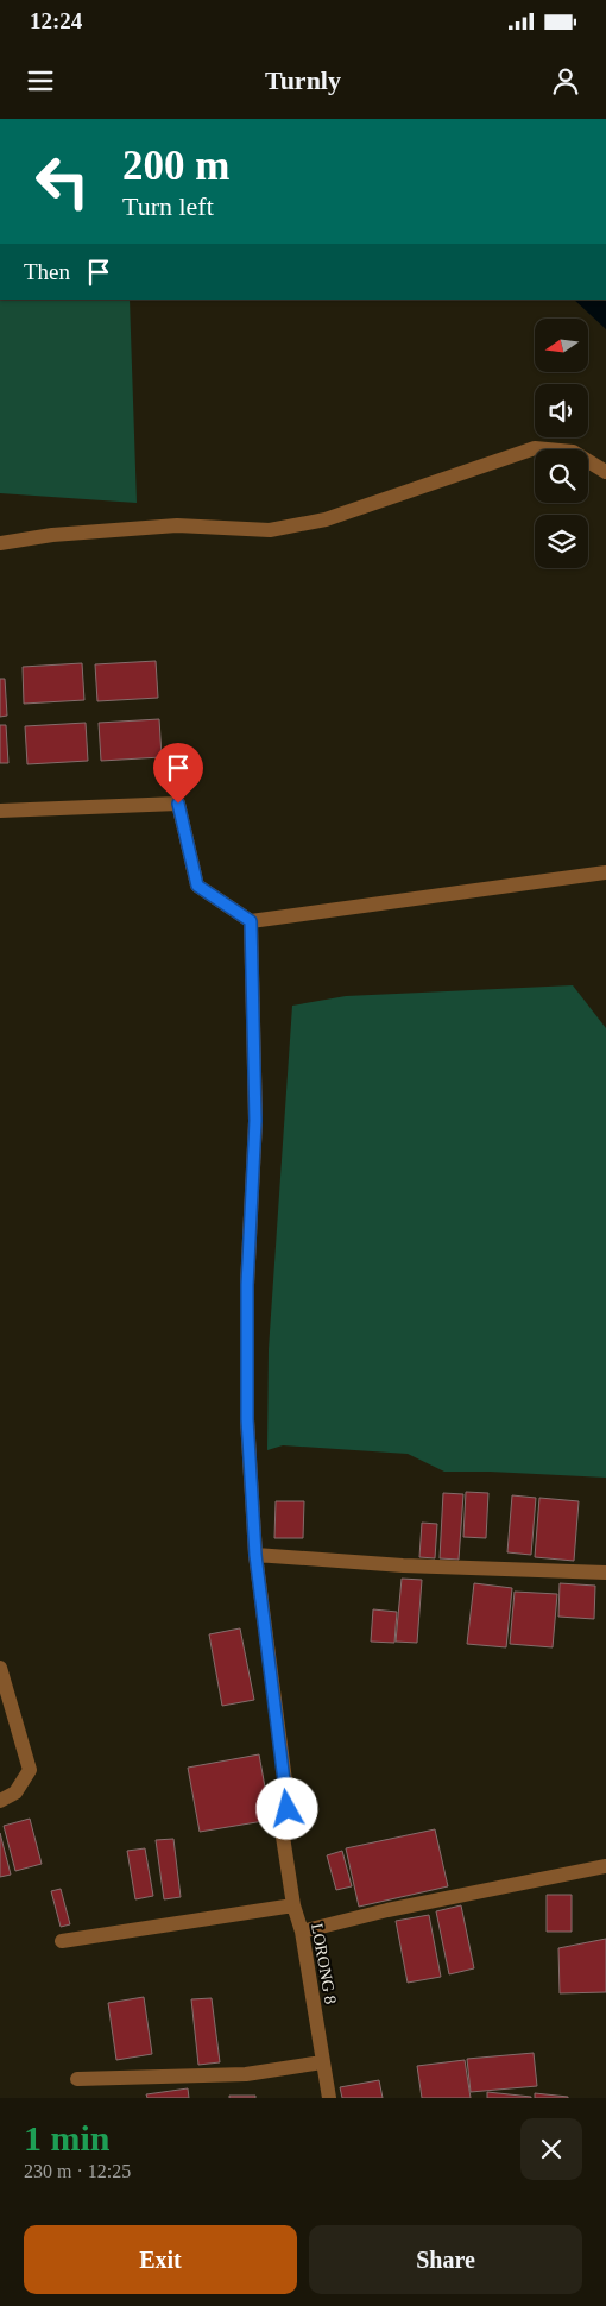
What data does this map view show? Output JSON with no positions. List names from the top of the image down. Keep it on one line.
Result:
{"streets":{"street":["LORONG 8"]},"north":"left","page":{"status":"12:24","header":"Turnly","turn":["200 m","Turn left"],"then":"Then","heading":["1 min","230 m · 12:25"],"buttons":["Exit","Share"]}}
